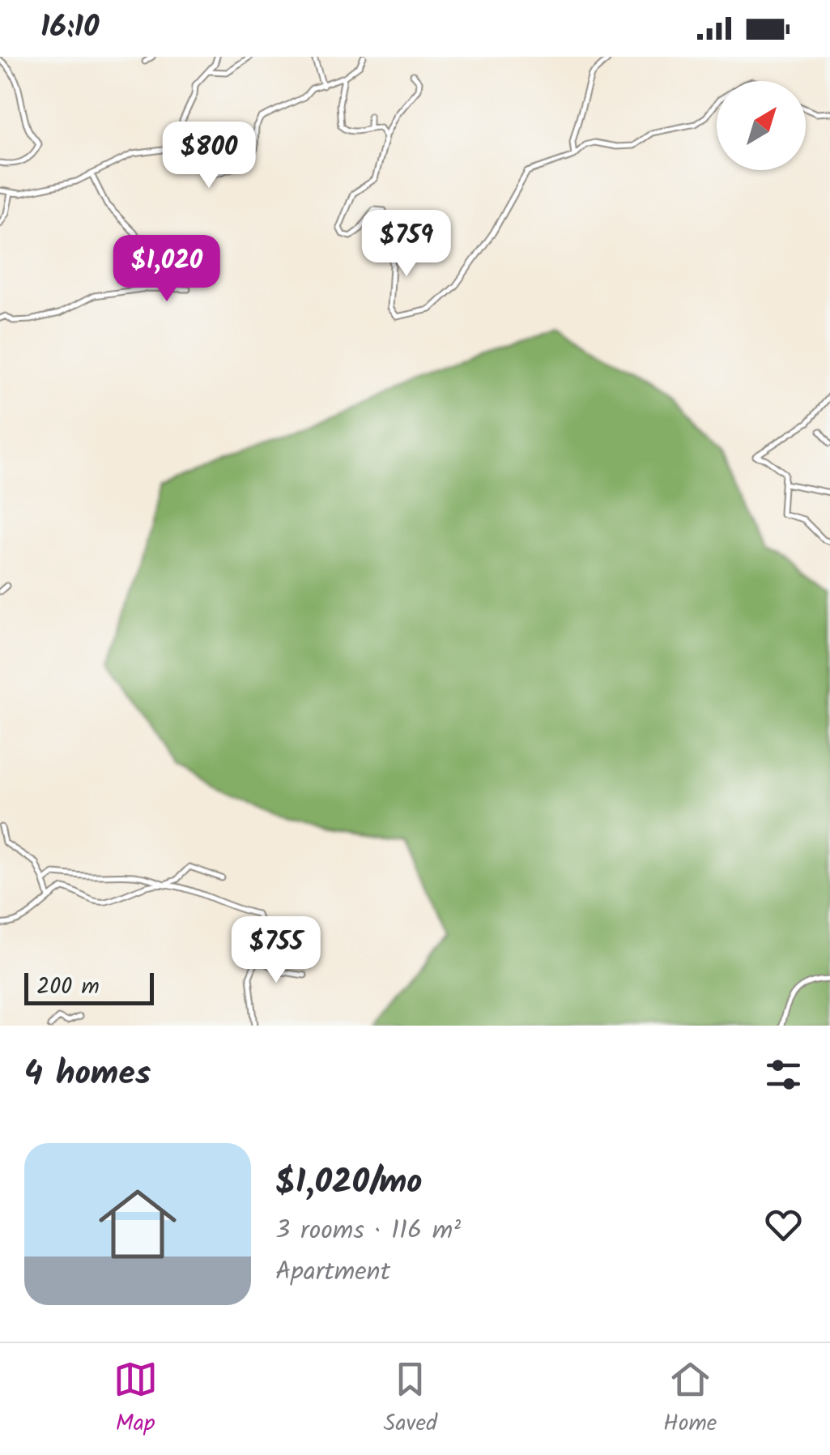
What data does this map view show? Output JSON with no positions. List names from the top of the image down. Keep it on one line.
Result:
{"scale_bar":"200 m","north":"top right","page":{"status":"16:10","price":["$800","$759","$1,020","$755"],"scale":"200 m","heading":"4 homes","list":[{"name":"$1,020/mo","note":"3 rooms · 116 m² · Apartment"}],"tabs":["Map","Saved","Home"]}}
